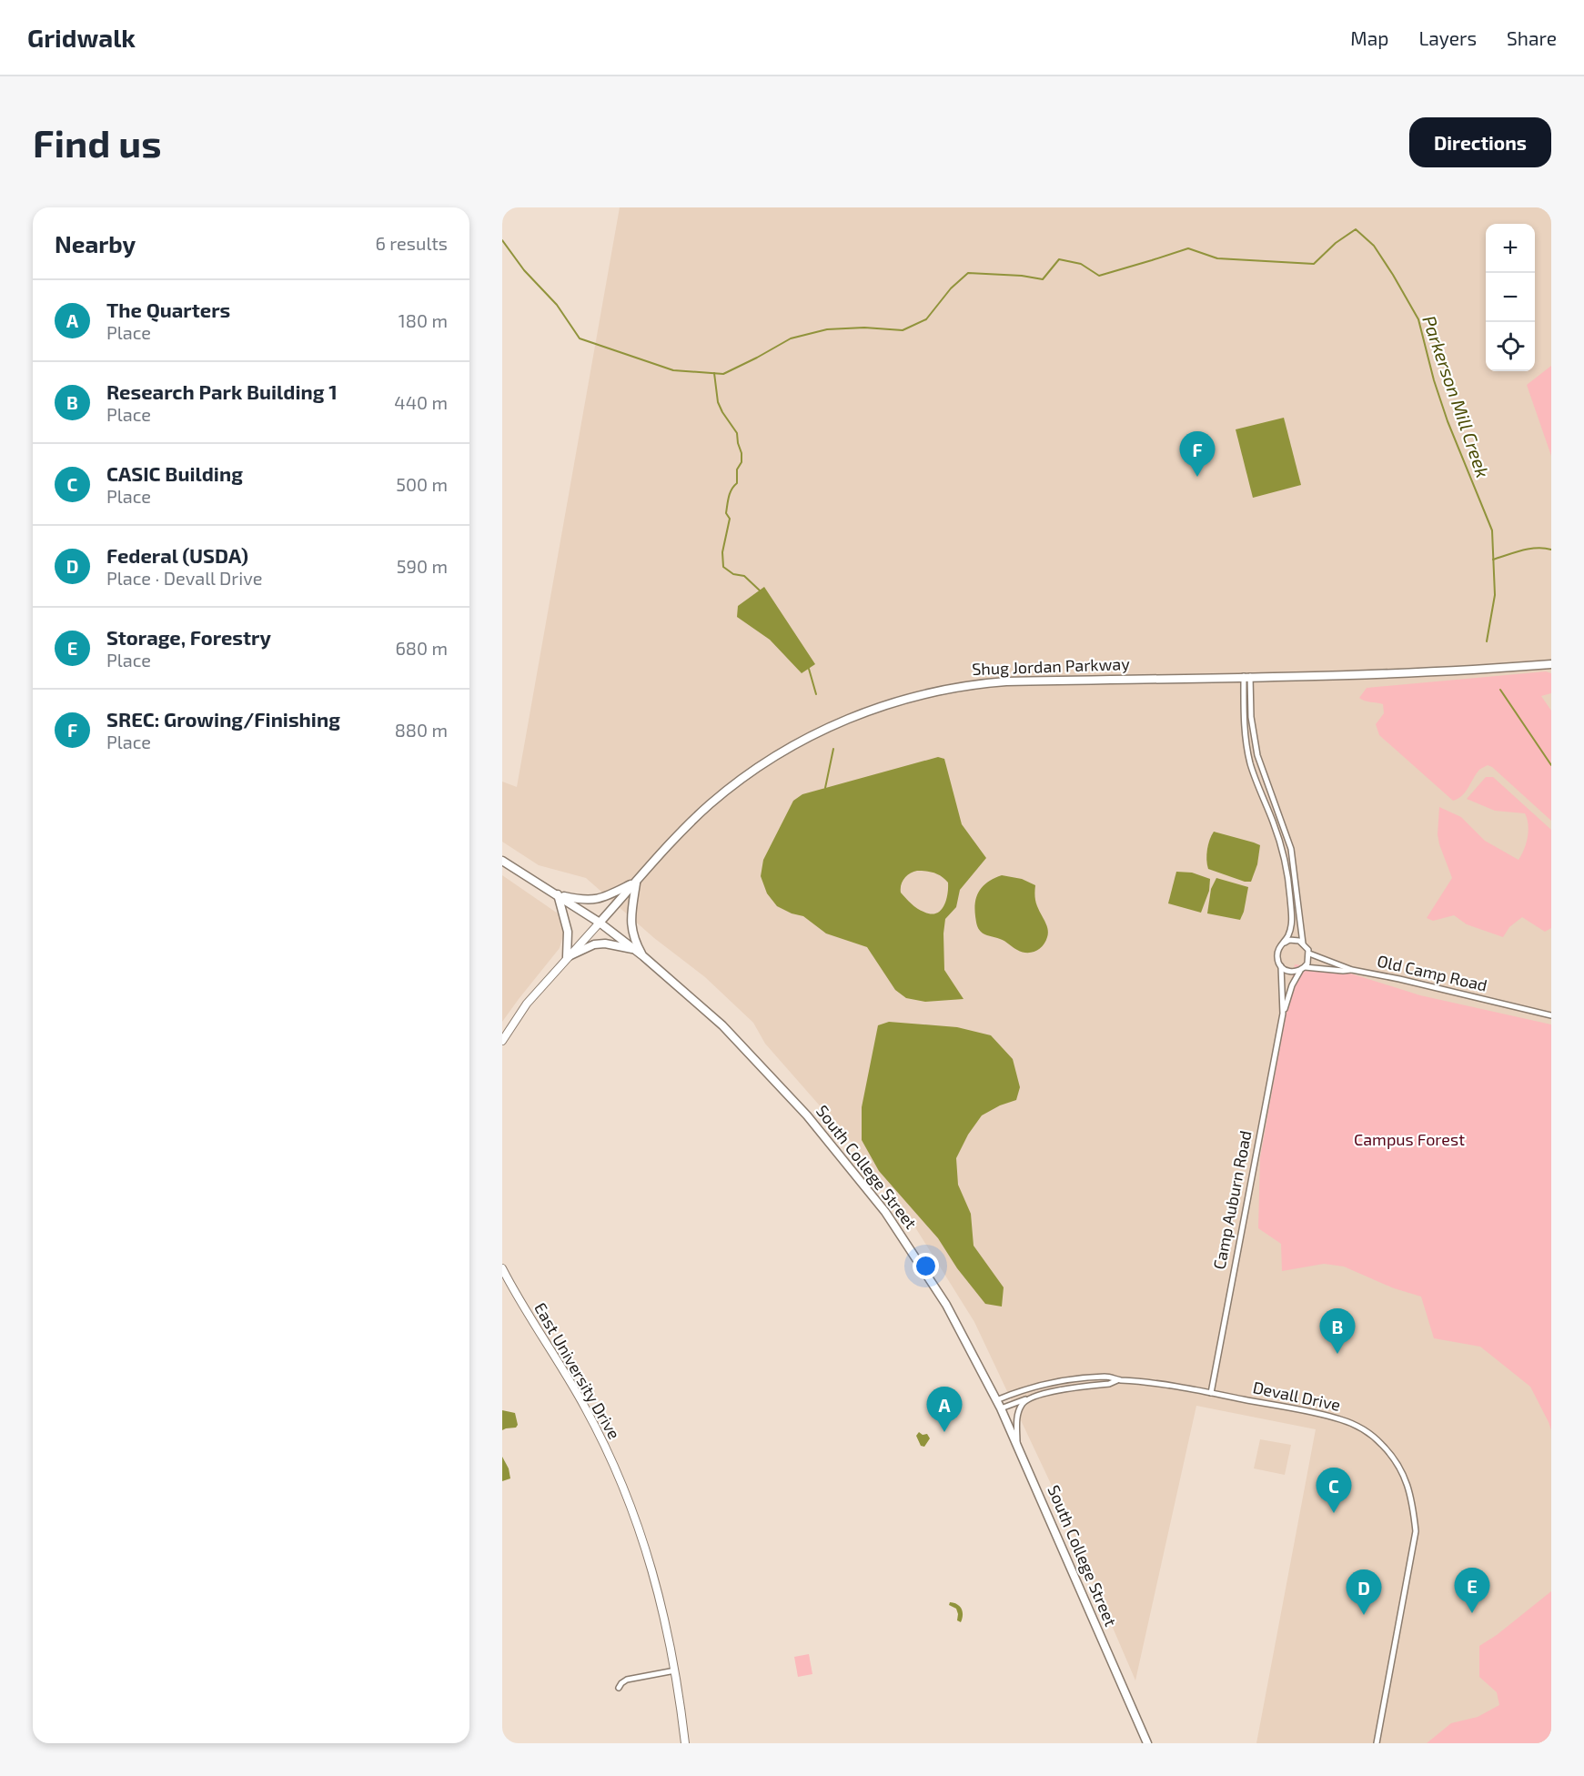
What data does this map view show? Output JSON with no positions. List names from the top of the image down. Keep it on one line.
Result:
{"streets":{"main road":["Shug Jordan Parkway","South College Street","East University Drive"],"street":["Old Camp Road","Camp Auburn Road","Devall Drive"]},"crossings":[["Shug Jordan Parkway","South College Street"],["Old Camp Road","Camp Auburn Road"],["Camp Auburn Road","Devall Drive"]],"water":["Parkerson Mill Creek"],"parks":["Campus Forest"],"page":{"header":"Gridwalk","nav":["Map","Layers","Share"],"buttons":"Directions","title":"Find us","heading":["Nearby","6 results"],"map_buttons":["+","−"],"list":[{"mark":"A","name":"The Quarters","note":"Place","value":"180 m"},{"mark":"B","name":"Research Park Building 1","note":"Place","value":"440 m"},{"mark":"C","name":"CASIC Building","note":"Place","value":"500 m"},{"mark":"D","name":"Federal (USDA)","note":"Place · Devall Drive","value":"590 m"},{"mark":"E","name":"Storage, Forestry","note":"Place","value":"680 m"},{"mark":"F","name":"SREC: Growing/Finishing","note":"Place","value":"880 m"}],"pins":["F","B","A","C","E","D"]}}
